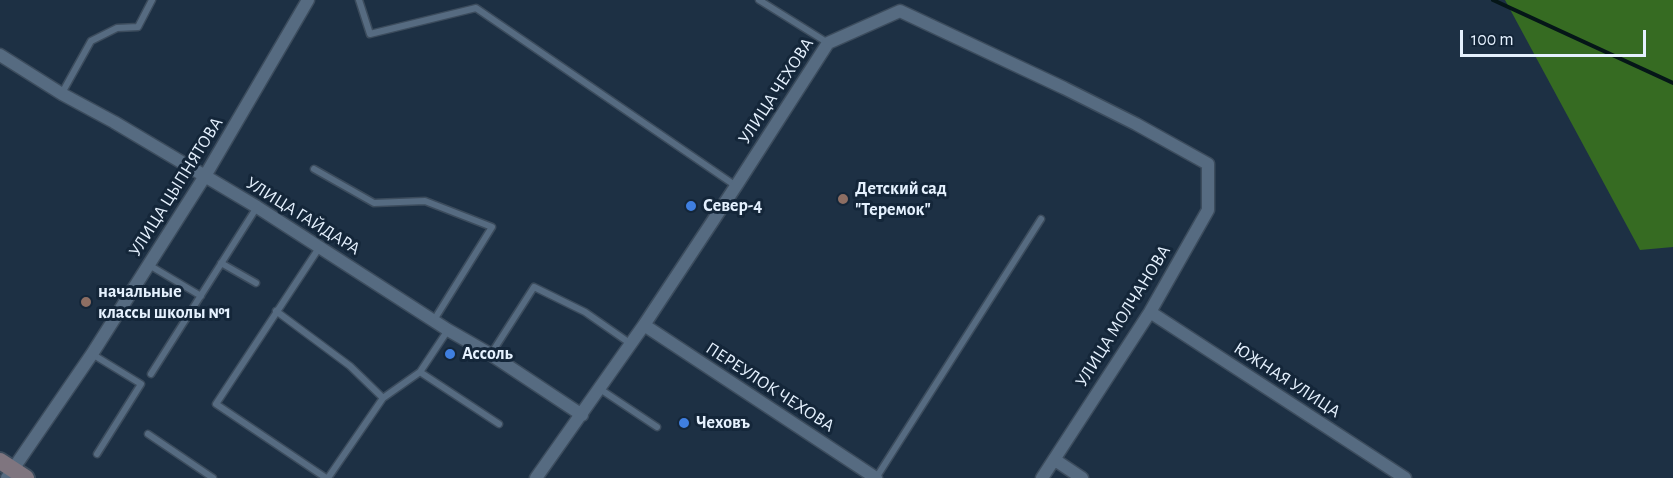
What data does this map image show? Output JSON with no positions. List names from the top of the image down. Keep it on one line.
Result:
{"streets":{"street":["УЛИЦА ЧЕХОВА","УЛИЦА ЦЫПНЯТОВА","УЛИЦА ГАЙДАРА","УЛИЦА МОЛЧАНОВА","ЮЖНАЯ УЛИЦА","ПЕРЕУЛОК ЧЕХОВА"]},"crossings":[["УЛИЦА ЧЕХОВА","УЛИЦА ГАЙДАРА"],["УЛИЦА ЧЕХОВА","УЛИЦА МОЛЧАНОВА"],["УЛИЦА ЧЕХОВА","ПЕРЕУЛОК ЧЕХОВА"],["УЛИЦА ЦЫПНЯТОВА","УЛИЦА ГАЙДАРА"],["УЛИЦА МОЛЧАНОВА","ЮЖНАЯ УЛИЦА"]],"places":["Детский сад \"Теремок\"","Север-4","начальные классы школы №1","Ассоль","Чеховъ"],"scale_bar":"100 m"}
